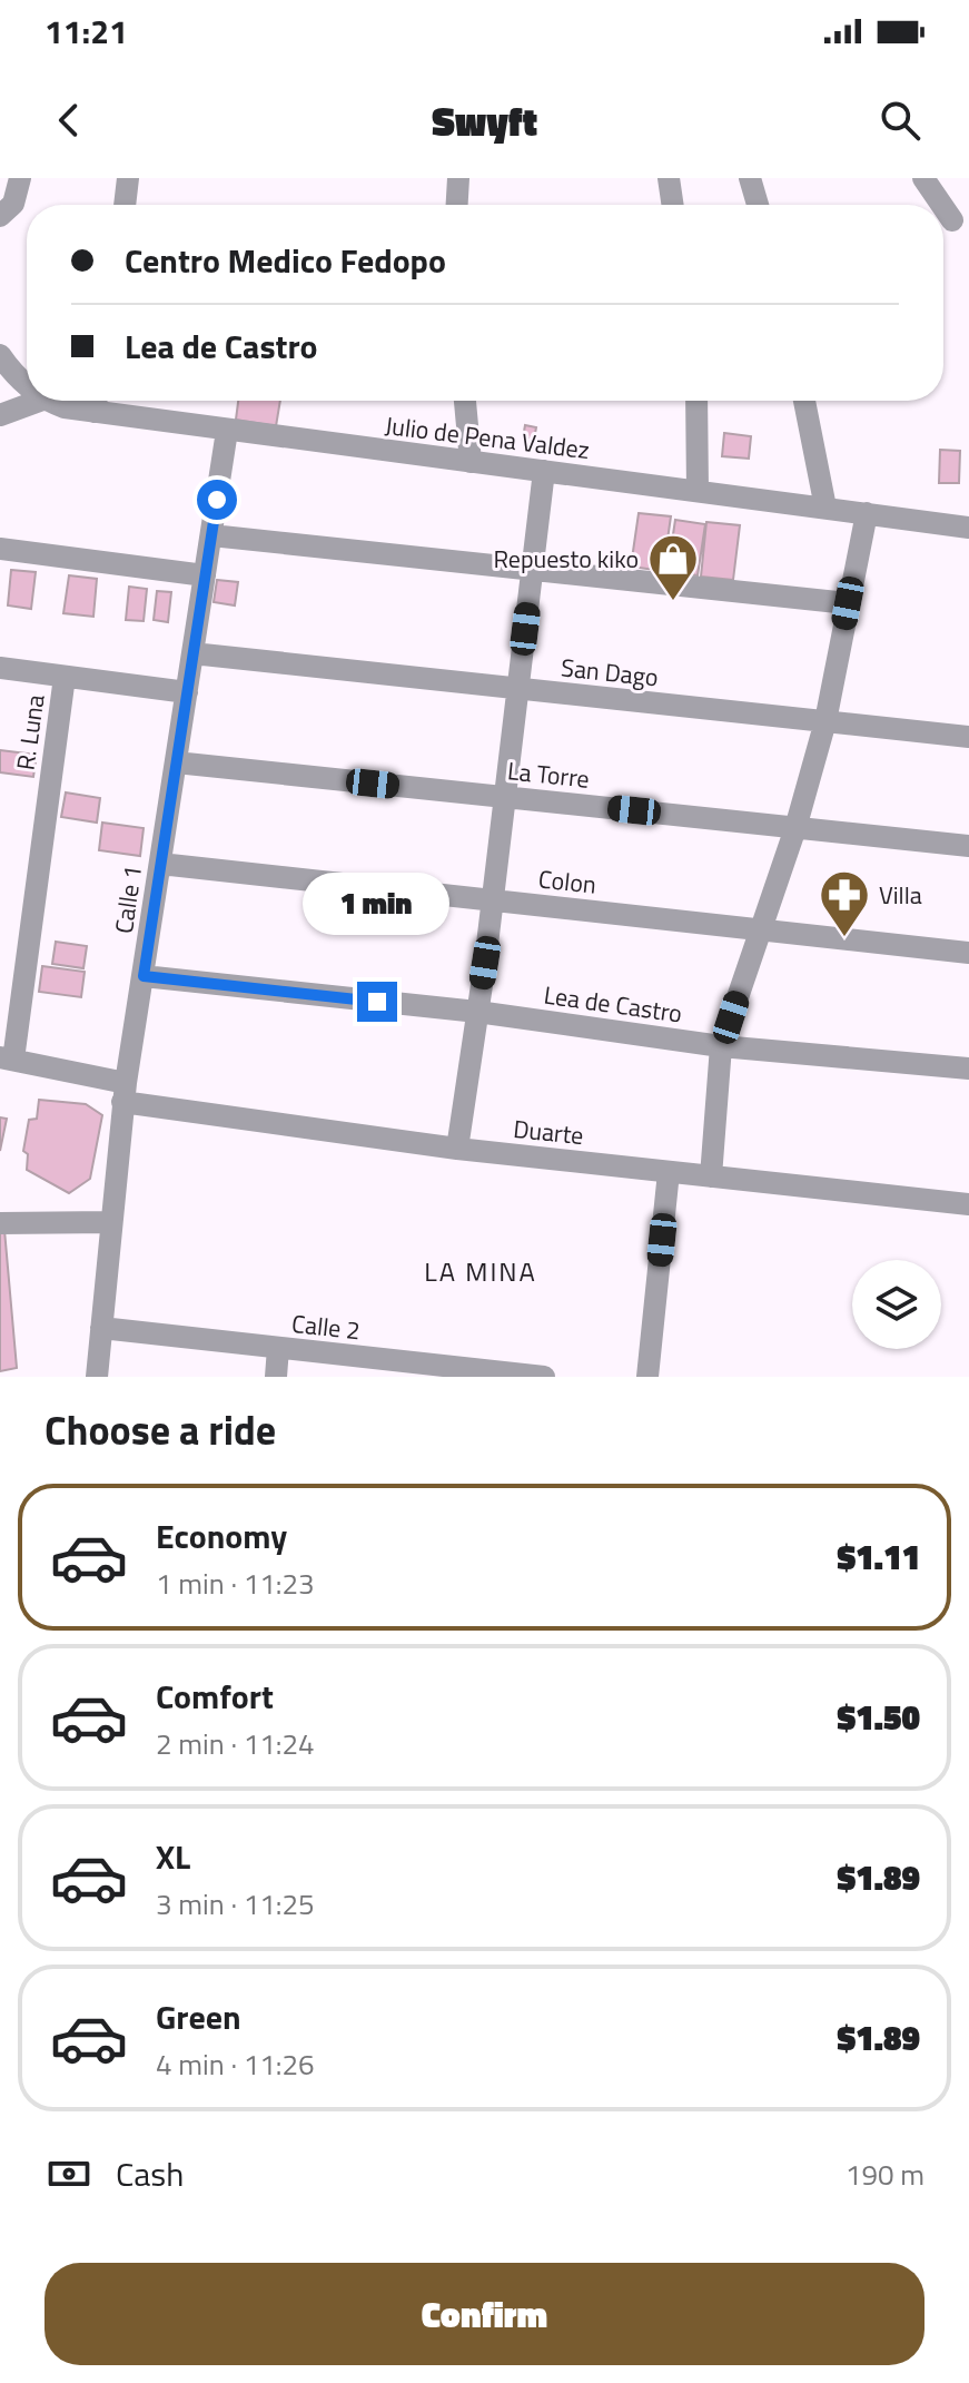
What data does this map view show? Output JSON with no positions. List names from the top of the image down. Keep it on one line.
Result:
{"streets":{"street":["Julio de Pena Valdez","San Dago","R. Luna","La Torre","Colon","Calle 1","Lea de Castro","Duarte","Calle 2"]},"crossings":[["Julio de Pena Valdez","Calle 1"],["San Dago","Calle 1"],["R. Luna","Duarte"],["La Torre","Calle 1"],["Colon","Calle 1"],["Calle 1","Lea de Castro"],["Calle 1","Duarte"],["Calle 1","Calle 2"]],"districts":["LA MINA"],"places":{"shop":["Repuesto kiko"],"pharmacy":["Villa"]},"page":{"status":"11:21","header":"Swyft","banner":["Centro Medico Fedopo","Lea de Castro"],"bubble":"1 min","heading":"Choose a ride","list":[{"name":"Economy","note":"1 min · 11:23","value":"$1.11"},{"name":"Comfort","note":"2 min · 11:24","value":"$1.50"},{"name":"XL","note":"3 min · 11:25","value":"$1.89"},{"name":"Green","note":"4 min · 11:26","value":"$1.89"}],"pay":["Cash","190 m"],"buttons":"Confirm"}}
